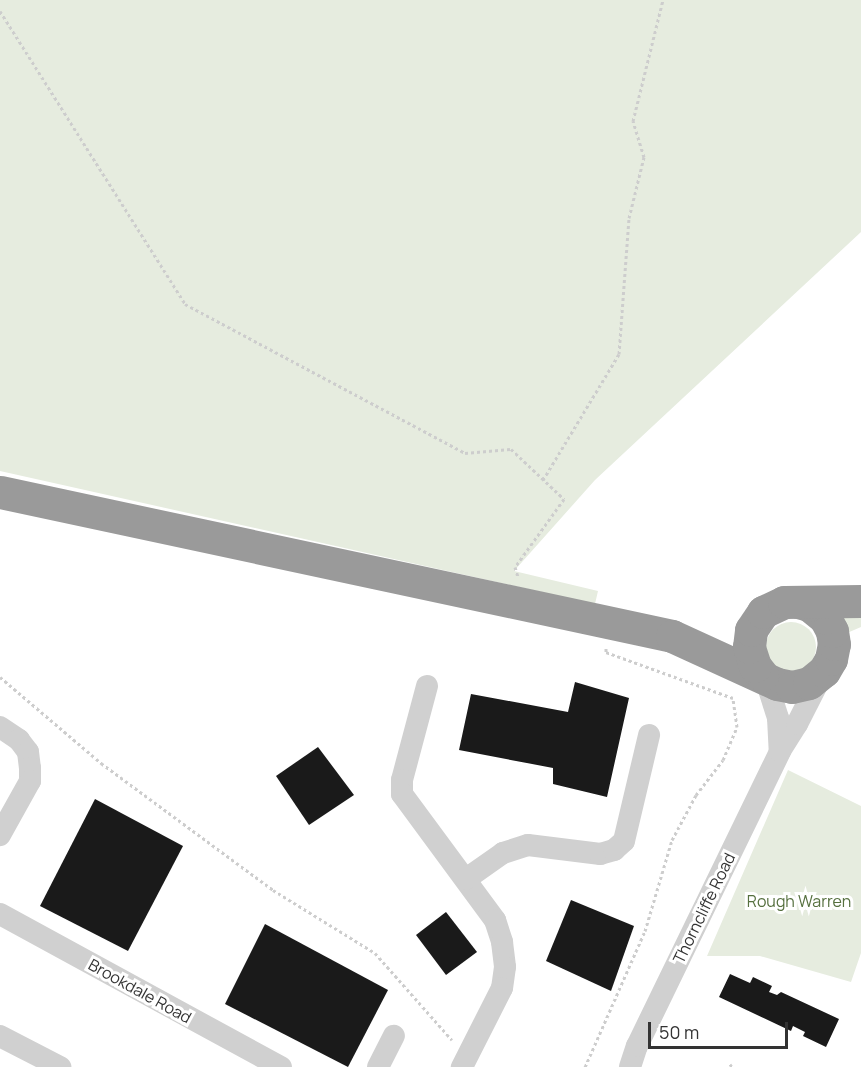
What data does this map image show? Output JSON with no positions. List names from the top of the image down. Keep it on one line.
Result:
{"streets":{"street":["Thorncliffe Road","Brookdale Road"]},"parks":["Rough Warren"],"scale_bar":"50 m"}
